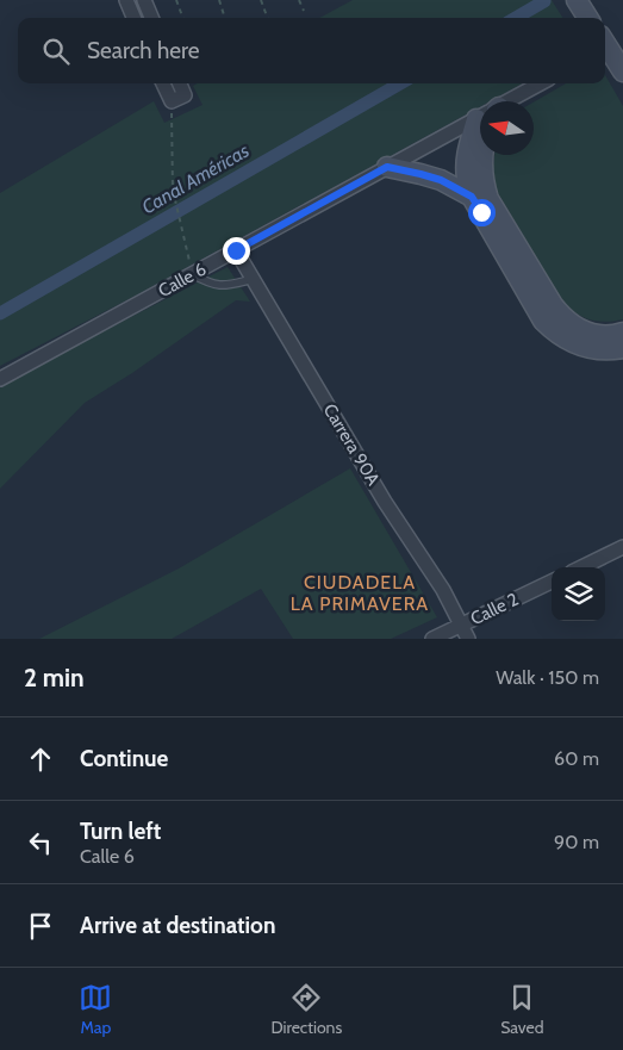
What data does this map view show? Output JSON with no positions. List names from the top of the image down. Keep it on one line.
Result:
{"streets":{"street":["Calle 6","Carrera 90A","Calle 2"]},"crossings":[["Calle 6","Carrera 90A"],["Carrera 90A","Calle 2"]],"districts":["CIUDADELA LA PRIMAVERA"],"water":["Canal Américas"],"north":"left","page":{"search":"Search here","heading":["2 min","Walk · 150 m"],"list":[["Continue","60 m"],["Turn left","Calle 6","90 m"],"Arrive at destination"],"nav":["Map","Directions","Saved"]}}
